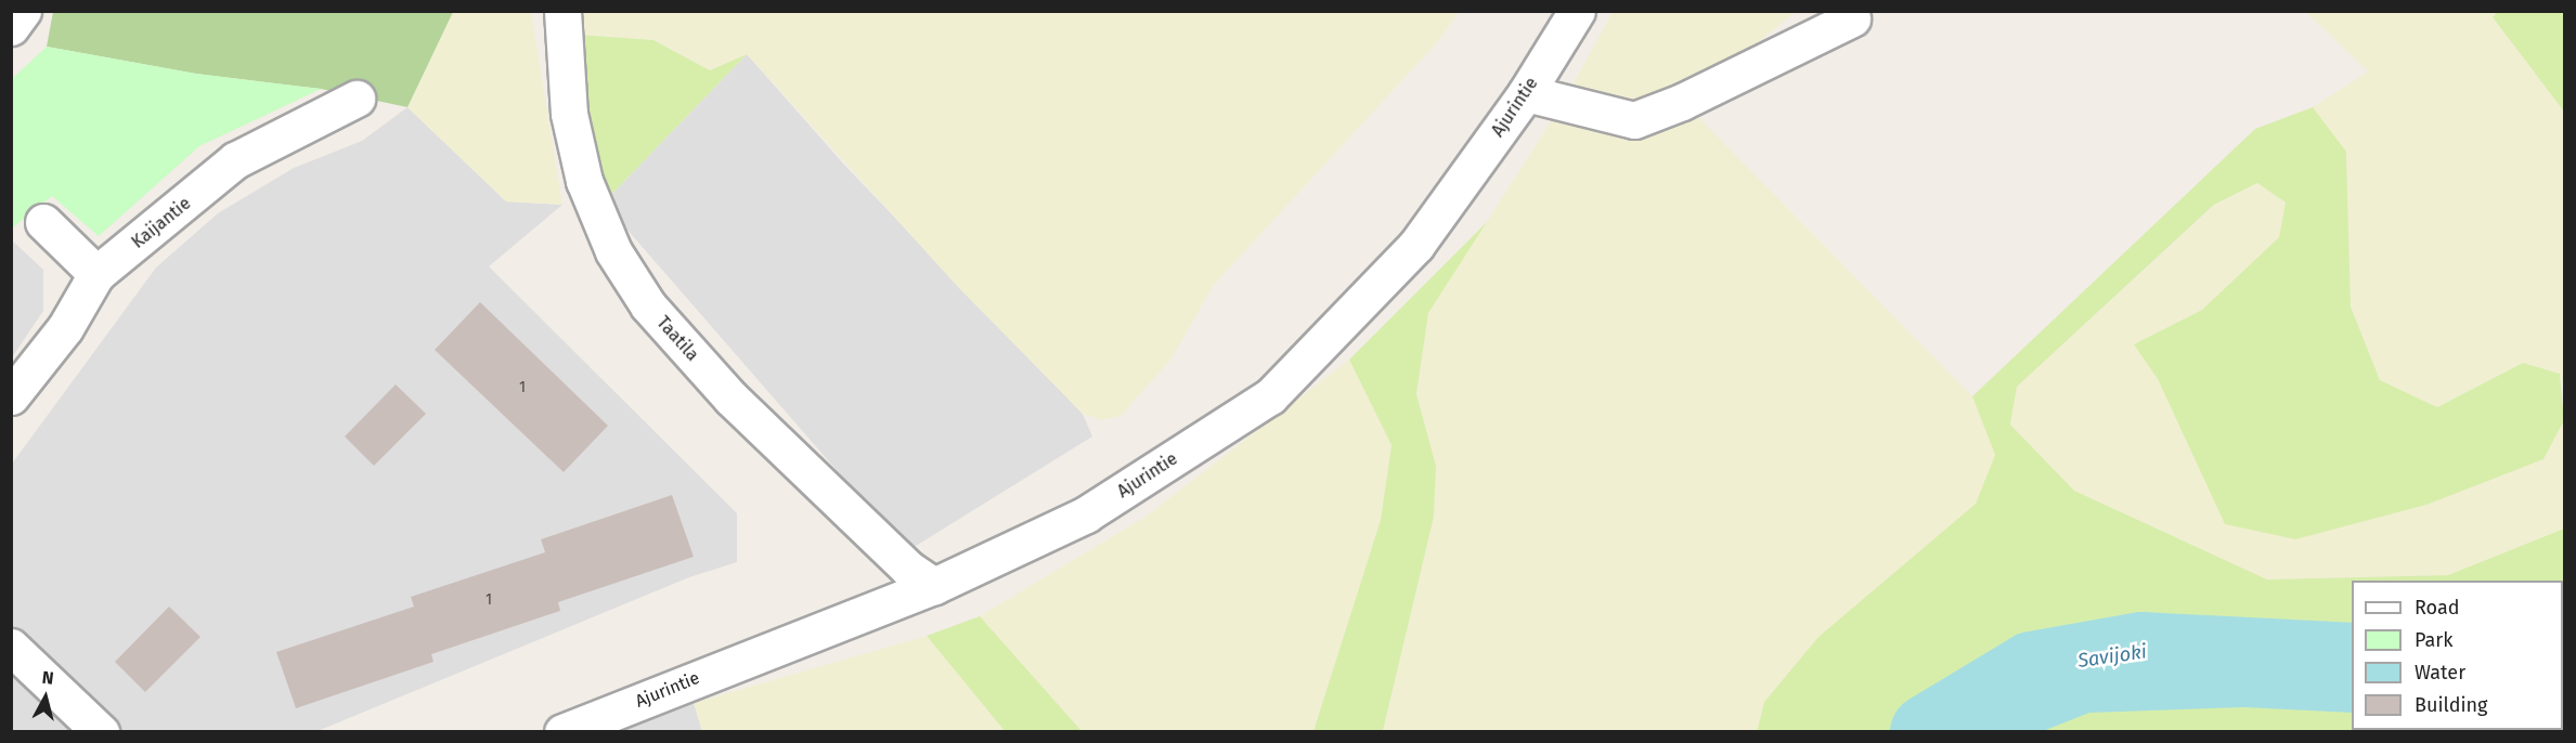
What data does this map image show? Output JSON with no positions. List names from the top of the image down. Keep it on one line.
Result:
{"streets":{"street":["Ajurintie","Kaijantie","Taatila"]},"crossings":[["Ajurintie","Taatila"]],"water":["Savijoki"],"house_numbers":["1","1"],"legend":["Road","Park","Water","Building"],"north":"top"}
